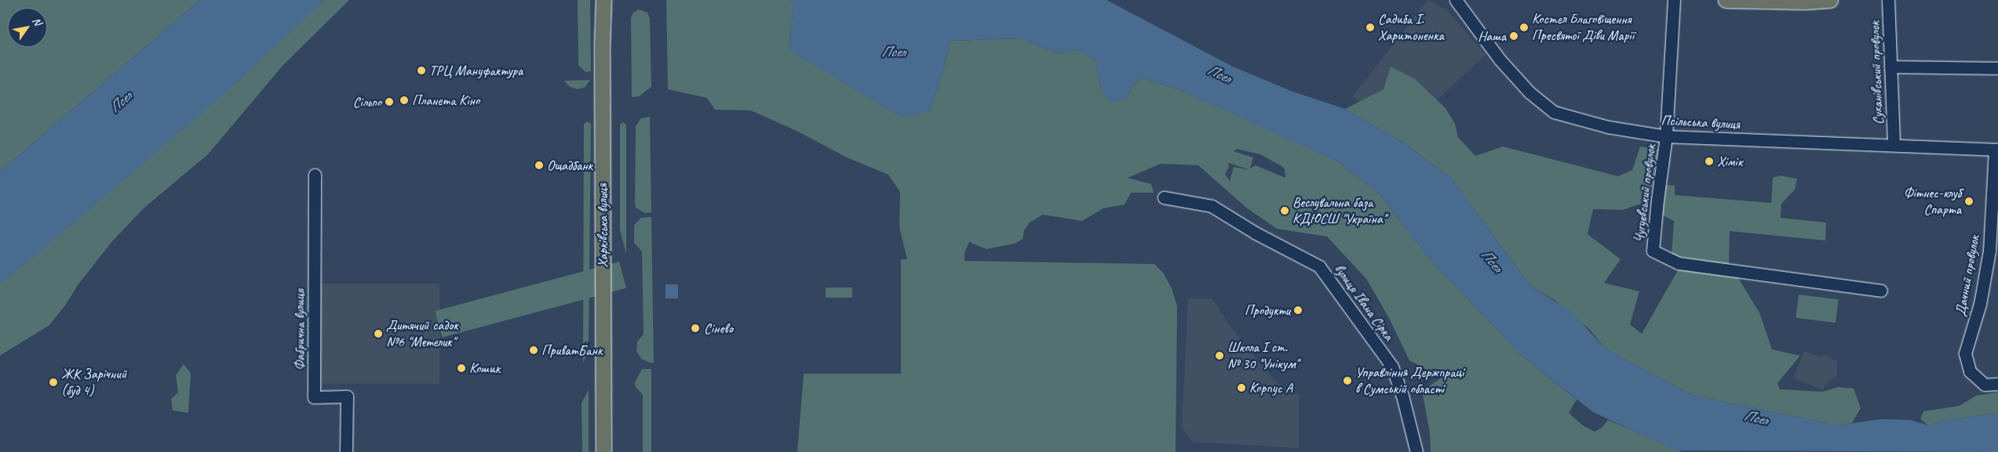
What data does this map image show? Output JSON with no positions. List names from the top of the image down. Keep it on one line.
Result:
{"streets":{"main road":["Харківська вулиця"],"street":["Суханівський провулок","Псільська вулиця","Чугуєвський провулок","Дачний провулок","вулиця Івана Сірка","Фабрична вулиця"]},"crossings":[["Суханівський провулок","Псільська вулиця"],["Псільська вулиця","Чугуєвський провулок"],["Псільська вулиця","Дачний провулок"]],"water":["Псел"],"places":["Садиба І. Харитоненка","Костел Благовіщення Пресвятої Діви Марії","Наша","ТРЦ Мануфактура","Планета Кіно","Сільпо","Хімік","Ощадбанк","Фітнес-клуб Спарта","Веслувальна база КДЮСШ \"Україна\"","Продукти","Сінево","Дитячий садок №6 \"Метелик\"","ПриватБанк","Школа І ст. № 30 \"Унікум\"","Кошик","Управління Держпраці в Сумській області","ЖК Зарічний (буд 4)","Корпус А"],"north":"top right"}
